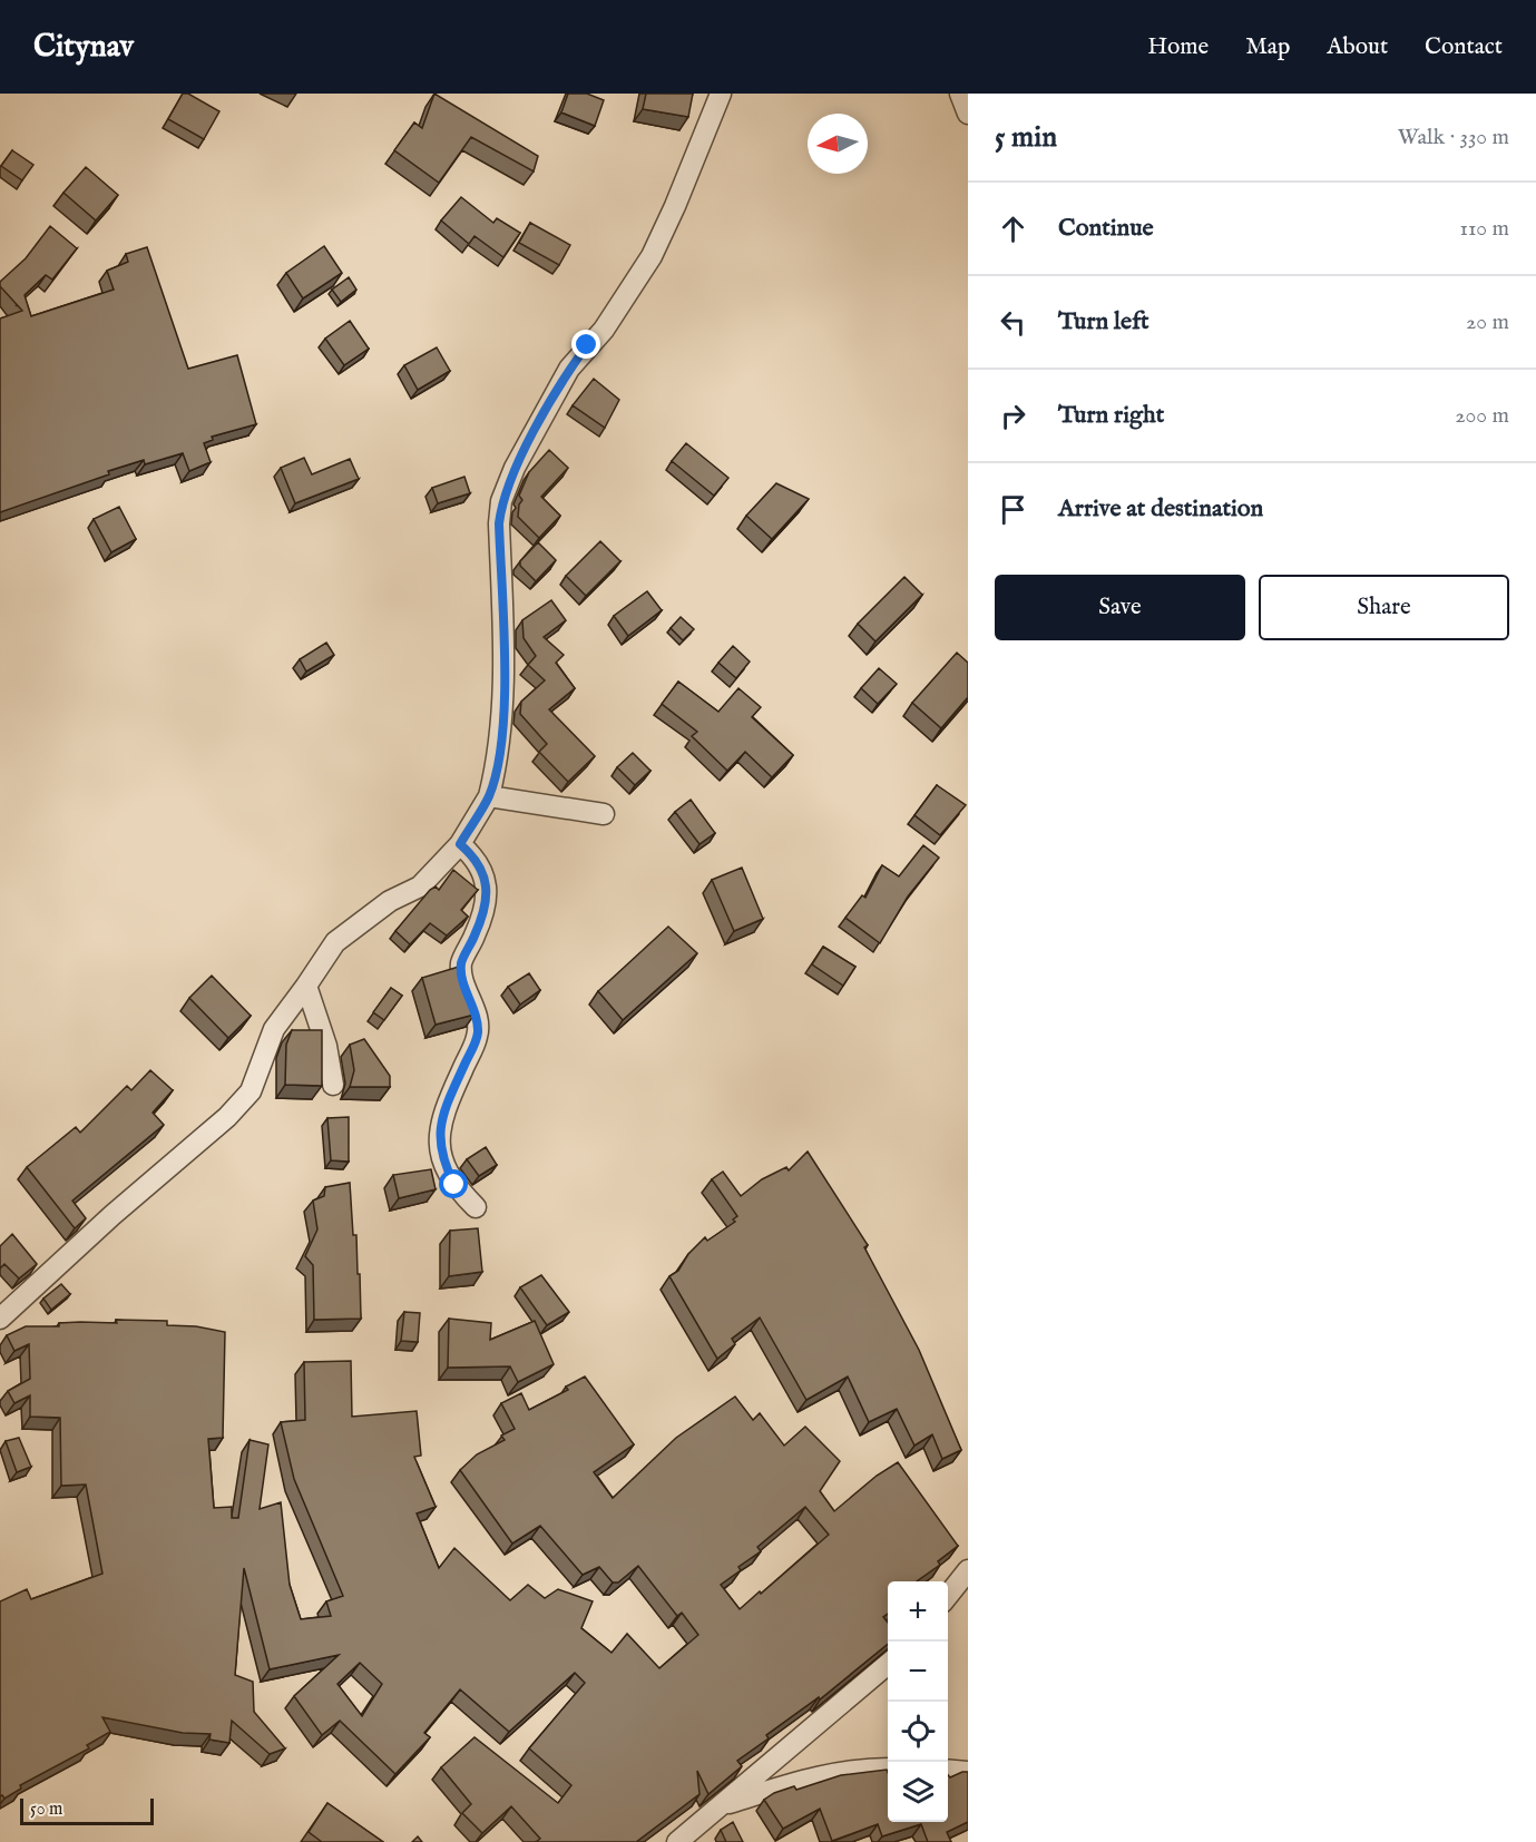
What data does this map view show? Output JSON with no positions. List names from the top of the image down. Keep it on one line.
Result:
{"scale_bar":"50 m","north":"left","page":{"header":"Citynav","nav":["Home","Map","About","Contact"],"heading":["5 min","Walk · 330 m"],"list":[["Continue","110 m"],["Turn left","20 m"],["Turn right","200 m"],"Arrive at destination"],"buttons":["Save","Share"],"map_buttons":["+","−"],"scale":"50 m"}}
